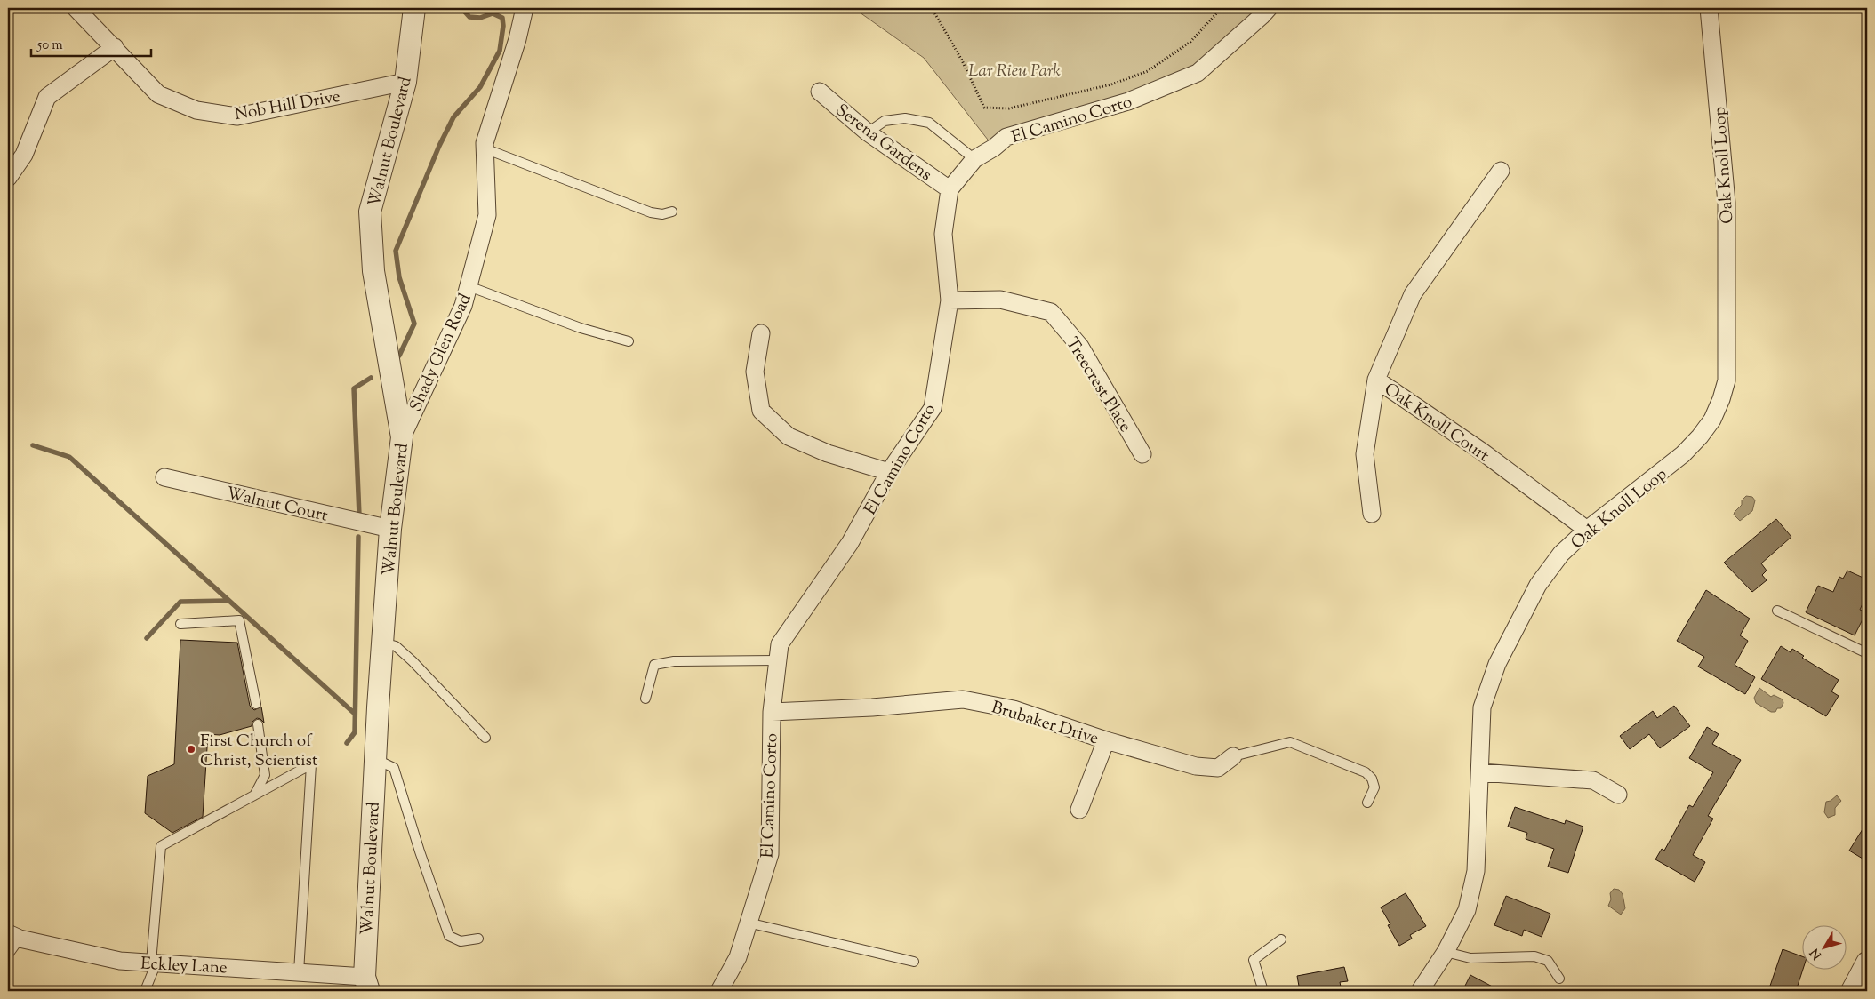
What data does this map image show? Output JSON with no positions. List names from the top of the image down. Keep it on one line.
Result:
{"streets":{"street":["Nob Hill Drive","El Camino Corto","Walnut Boulevard","Serena Gardens","Oak Knoll Loop","Shady Glen Road","Treecrest Place","Oak Knoll Court","Walnut Court","Brubaker Drive","Eckley Lane"]},"crossings":[["Nob Hill Drive","Walnut Boulevard"],["El Camino Corto","Serena Gardens"],["El Camino Corto","Treecrest Place"],["El Camino Corto","Brubaker Drive"],["Walnut Boulevard","Shady Glen Road"],["Walnut Boulevard","Walnut Court"],["Walnut Boulevard","Eckley Lane"],["Oak Knoll Loop","Oak Knoll Court"]],"parks":["Lar Rieu Park"],"places":["First Church of Christ, Scientist"],"scale_bar":"50 m","north":"bottom left"}
